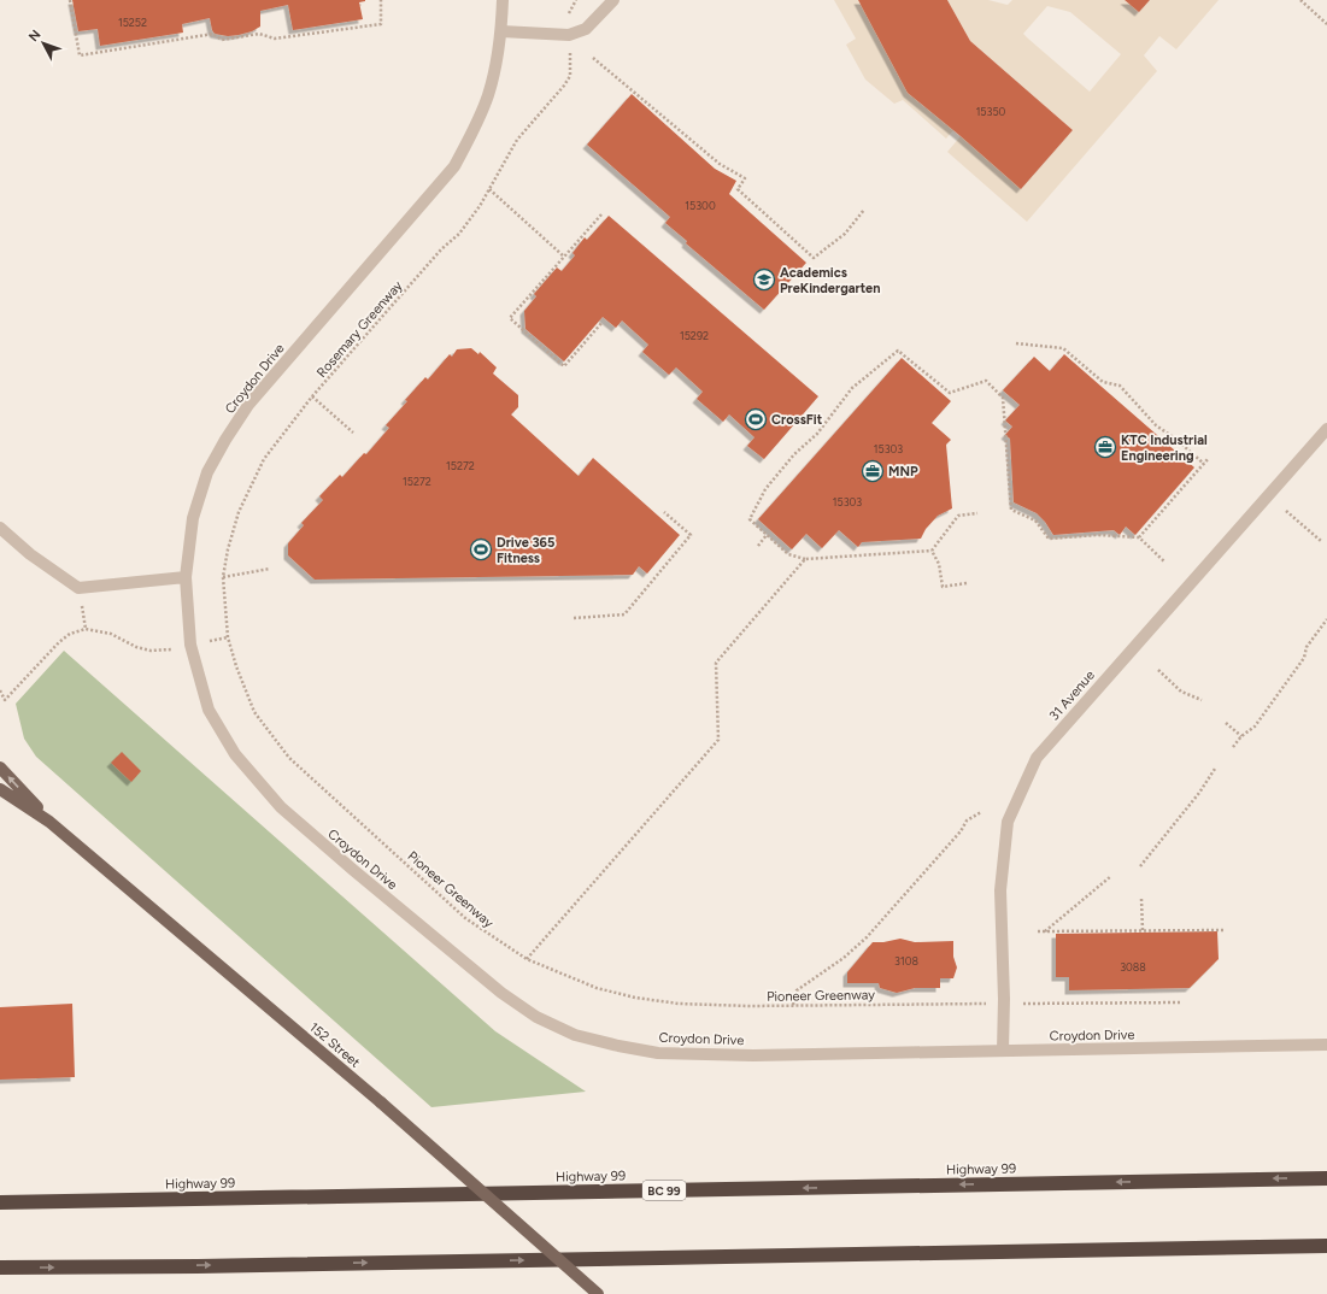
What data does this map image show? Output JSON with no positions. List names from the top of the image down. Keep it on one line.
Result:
{"streets":{"highway":["Highway 99","BC 99"],"main road":["152 Street"],"street":["Croydon Drive","31 Avenue"],"path":["Rosemary Greenway","Pioneer Greenway"]},"crossings":[["Rosemary Greenway","Pioneer Greenway"],["Croydon Drive","31 Avenue"]],"places":{"school or university":["Academics PreKindergarten"],"sports":["CrossFit","Drive 365 Fitness"],"office":["KTC Industrial Engineering","MNP"]},"house_numbers":["15252","15350","15300","15292","15303","15272","15272","15303","3108","3088"],"north":"top left"}
